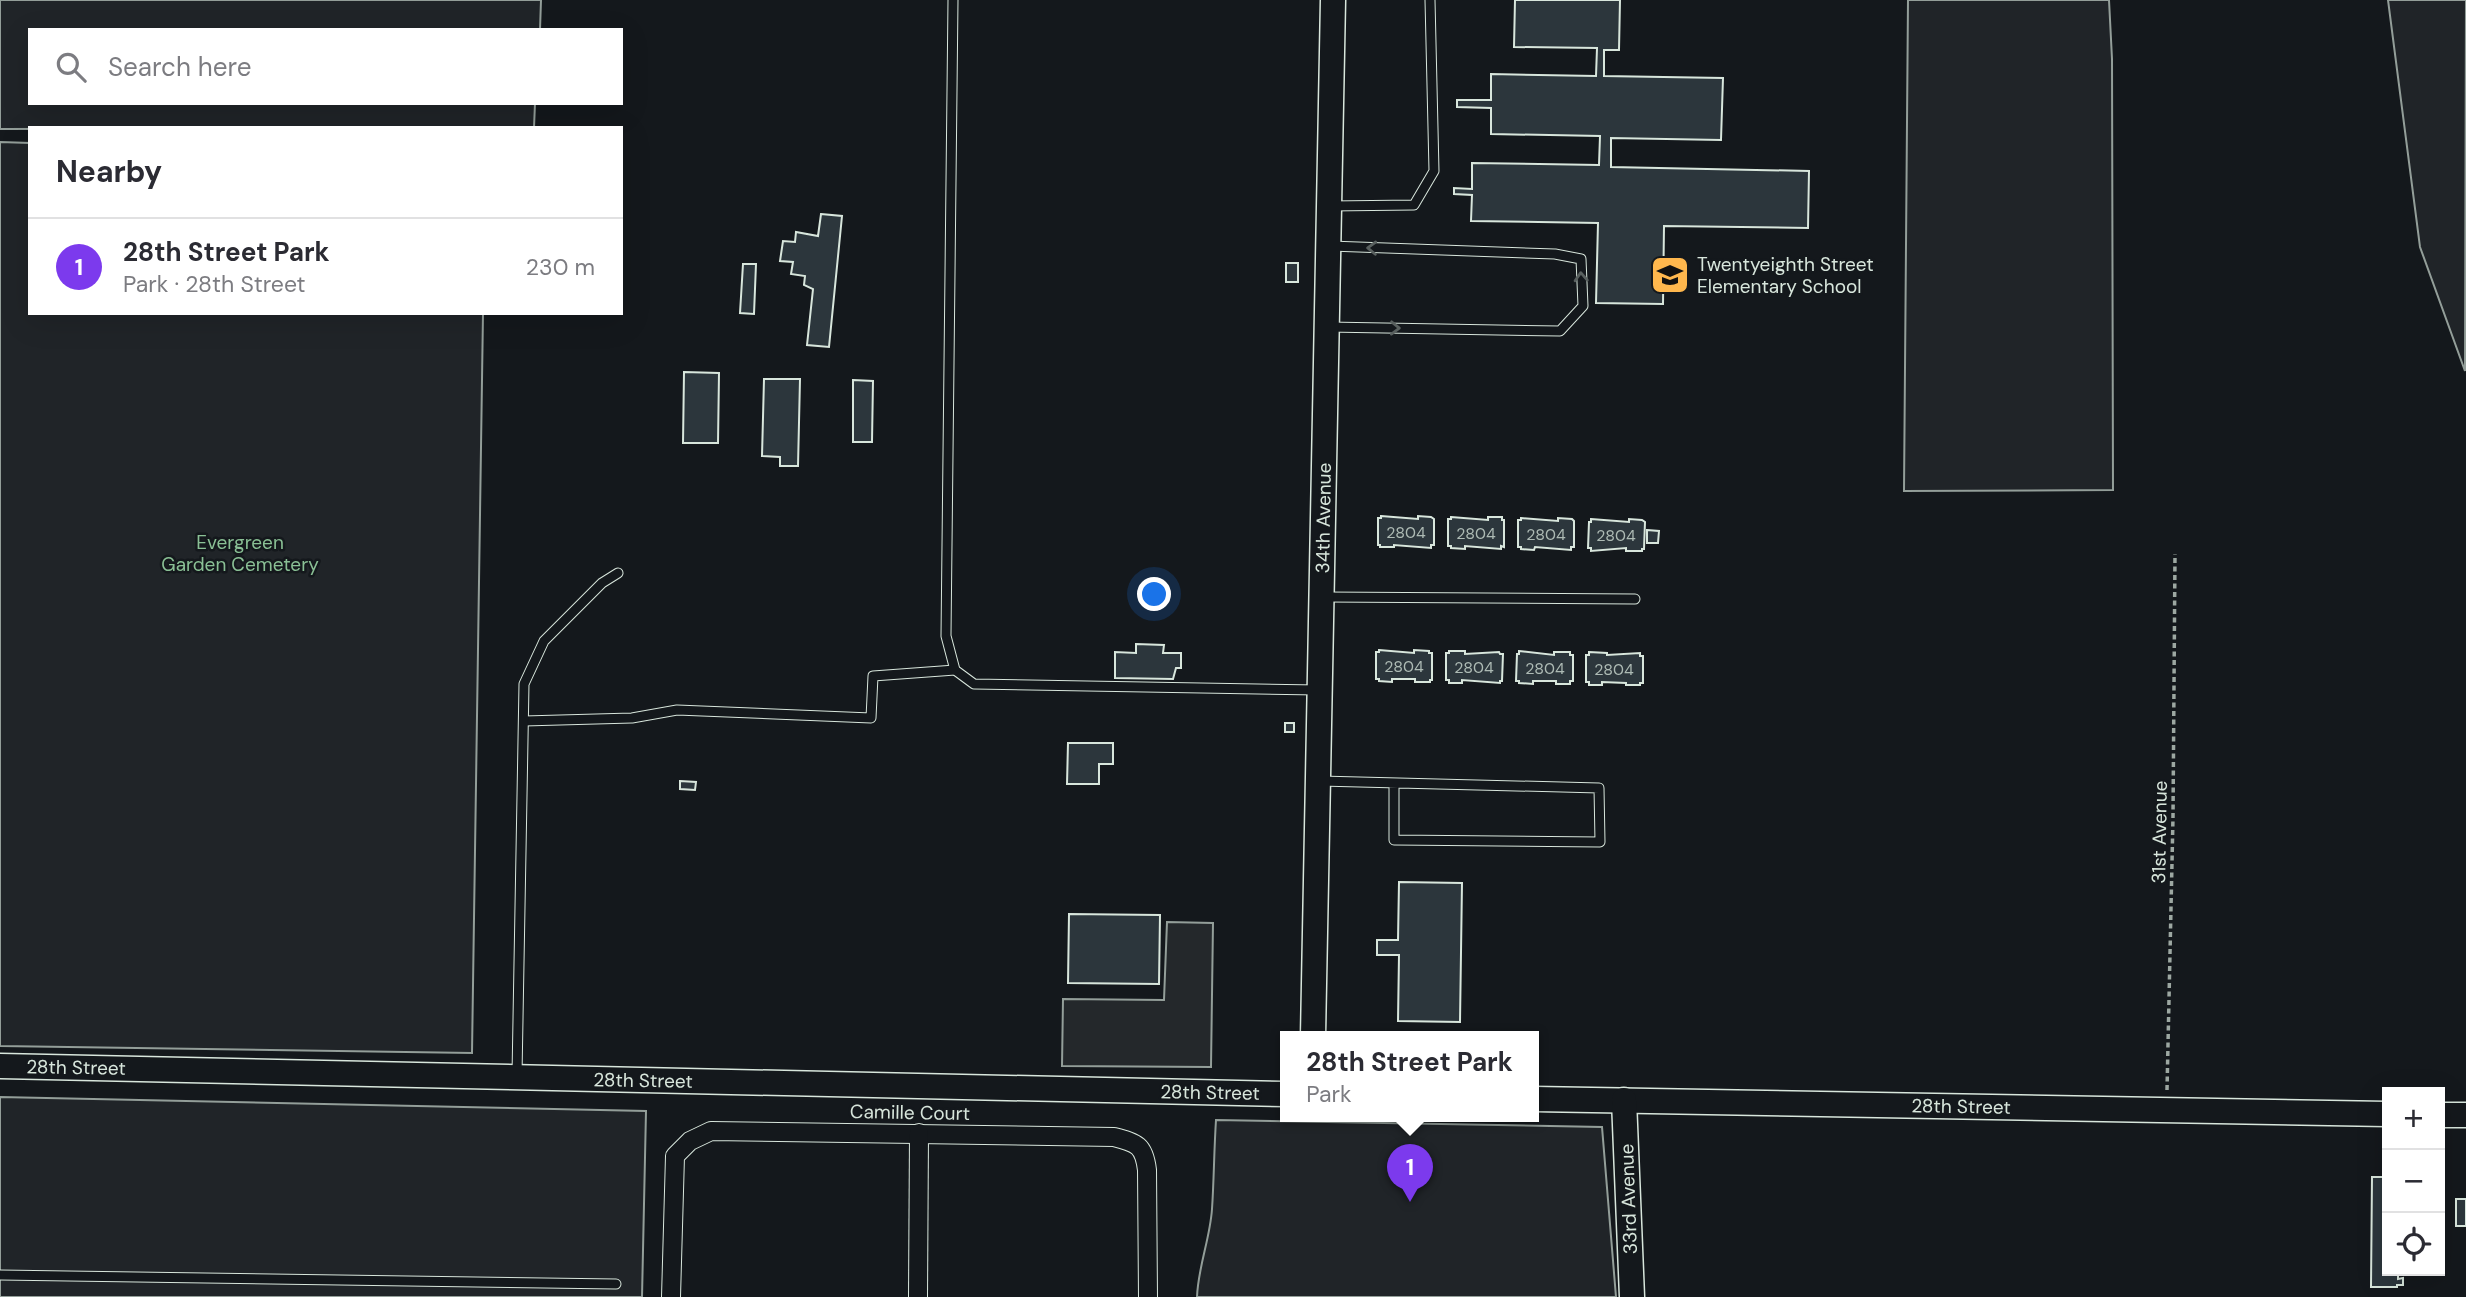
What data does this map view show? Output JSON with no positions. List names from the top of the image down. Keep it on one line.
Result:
{"streets":{"main road":["34th Avenue","28th Street","33rd Avenue"],"street":["Camille Court"],"path":["31st Avenue"]},"crossings":[["31st Avenue","28th Street"],["28th Street","33rd Avenue"]],"parks":["Evergreen Garden Cemetery"],"places":{"school or university":["Twentyeighth Street Elementary School"]},"house_numbers":["2804","2804","2804","2804","2804","2804","2804","2804"],"page":{"search":"Search here","heading":"Nearby","list":[{"mark":"1","name":"28th Street Park","note":"Park · 28th Street","value":"230 m"}],"popup":["28th Street Park","Park"],"map_buttons":["+","−"],"pins":"1"}}
